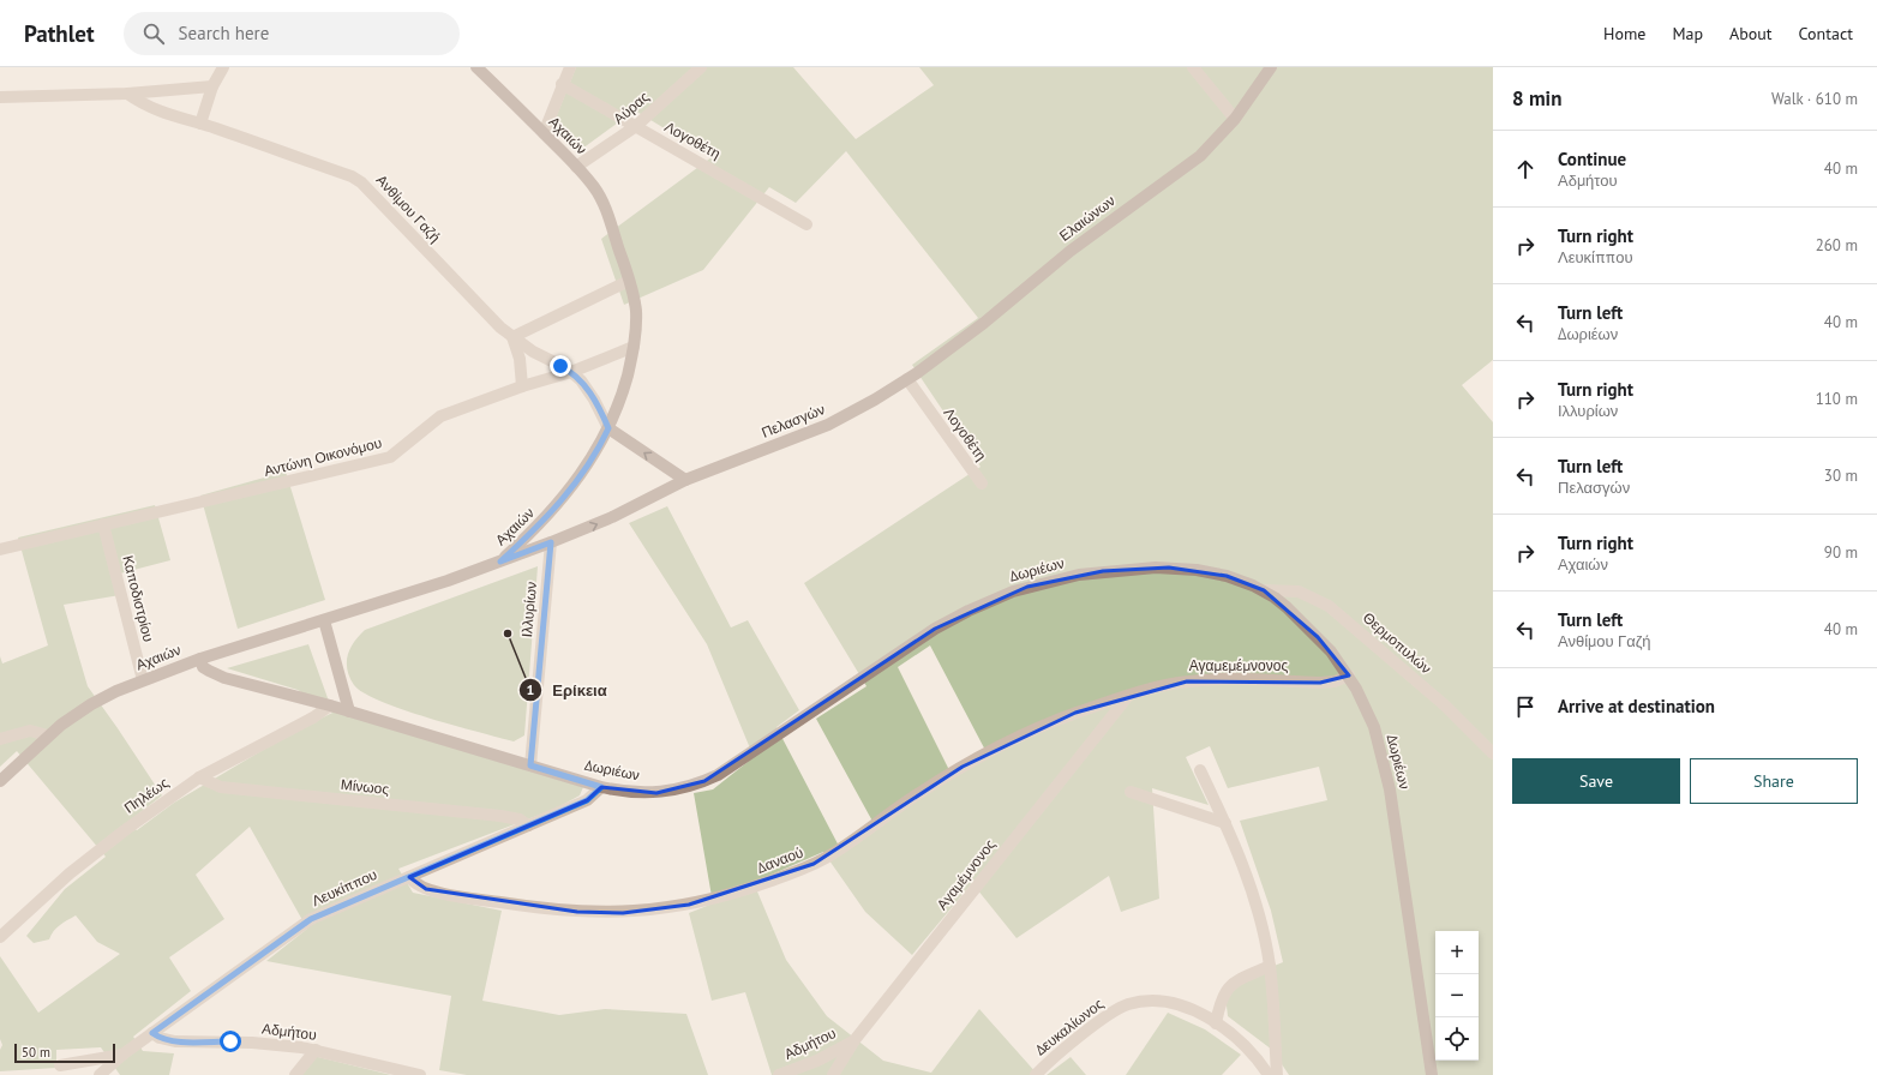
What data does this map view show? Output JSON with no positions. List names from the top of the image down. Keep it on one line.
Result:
{"streets":{"main road":["Αχαιών","Ελαιώνων","Πελασγών","Δωριέων"],"street":["Αύρας","Λογοθέτη","Ανθίμου Γαζή","Αντώνη Οικονόμου","Καποδιστρίου","Ιλλυρίων","Θερμοπυλών","Αγαμεμέμνονος","Μίνωος","Πηλέως","Δαναού","Αγαμέμνονος","Λευκίππου","Δευκαλίωνος","Αδμήτου"]},"crossings":[["Αύρας","Αχαιών"],["Αύρας","Λογοθέτη"],["Αχαιών","Ανθίμου Γαζή"],["Αχαιών","Πελασγών"],["Αχαιών","Αντώνη Οικονόμου"],["Αχαιών","Δωριέων"],["Αχαιών","Καποδιστρίου"],["Λογοθέτη","Ελαιώνων"],["Λογοθέτη","Πελασγών"],["Ανθίμου Γαζή","Αντώνη Οικονόμου"],["Ελαιώνων","Πελασγών"],["Πελασγών","Ιλλυρίων"],["Αντώνη Οικονόμου","Καποδιστρίου"],["Δωριέων","Ιλλυρίων"],["Δωριέων","Θερμοπυλών"],["Δωριέων","Αγαμεμέμνονος"],["Δωριέων","Πηλέως"],["Δωριέων","Λευκίππου"],["Αγαμεμέμνονος","Δαναού"],["Αγαμεμέμνονος","Αγαμέμνονος"],["Μίνωος","Πηλέως"],["Μίνωος","Λευκίππου"],["Δαναού","Αγαμέμνονος"],["Δαναού","Λευκίππου"],["Αγαμέμνονος","Αδμήτου"],["Λευκίππου","Αδμήτου"]],"places":["Ερίκεια"],"scale_bar":"50 m","page":{"header":"Pathlet","search":"Search here","nav":["Home","Map","About","Contact"],"heading":["8 min","Walk · 610 m"],"list":[["Continue","Αδμήτου","40 m"],["Turn right","Λευκίππου","260 m"],["Turn left","Δωριέων","40 m"],["Turn right","Ιλλυρίων","110 m"],["Turn left","Πελασγών","30 m"],["Turn right","Αχαιών","90 m"],["Turn left","Ανθίμου Γαζή","40 m"],"Arrive at destination"],"buttons":["Save","Share"],"map_buttons":["+","−"],"scale":"50 m"}}
